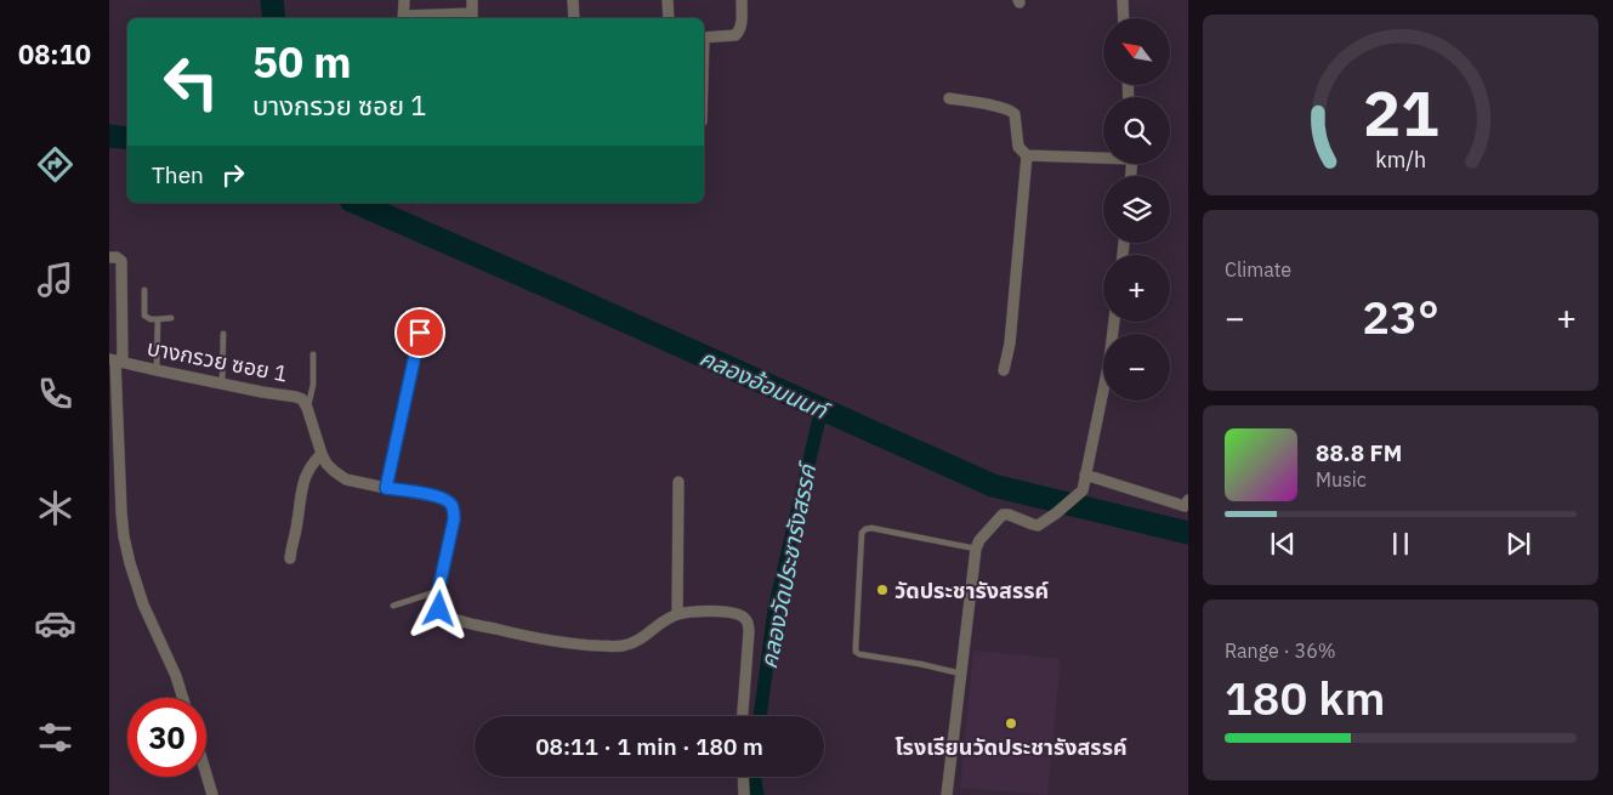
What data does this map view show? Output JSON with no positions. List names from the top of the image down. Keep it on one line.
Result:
{"streets":{"street":["บางกรวย ซอย 1"]},"water":["คลองอ้อมนนท์","คลองวัดประชารังสรรค์"],"places":["วัดประชารังสรรค์","โรงเรียนวัดประชารังสรรค์"],"north":"top left","page":{"tabs":"08:10","map_buttons":["+","−"],"turn":["50 m","บางกรวย ซอย 1"],"then":"Then","tile":["Climate",["Range · 36%","180 km"]],"heat":["−","23°","+"],"song":["88.8 FM","Music"],"limit":"30","trip":"08:11 · 1 min · 180 m","gauge":["21","km/h"]}}
